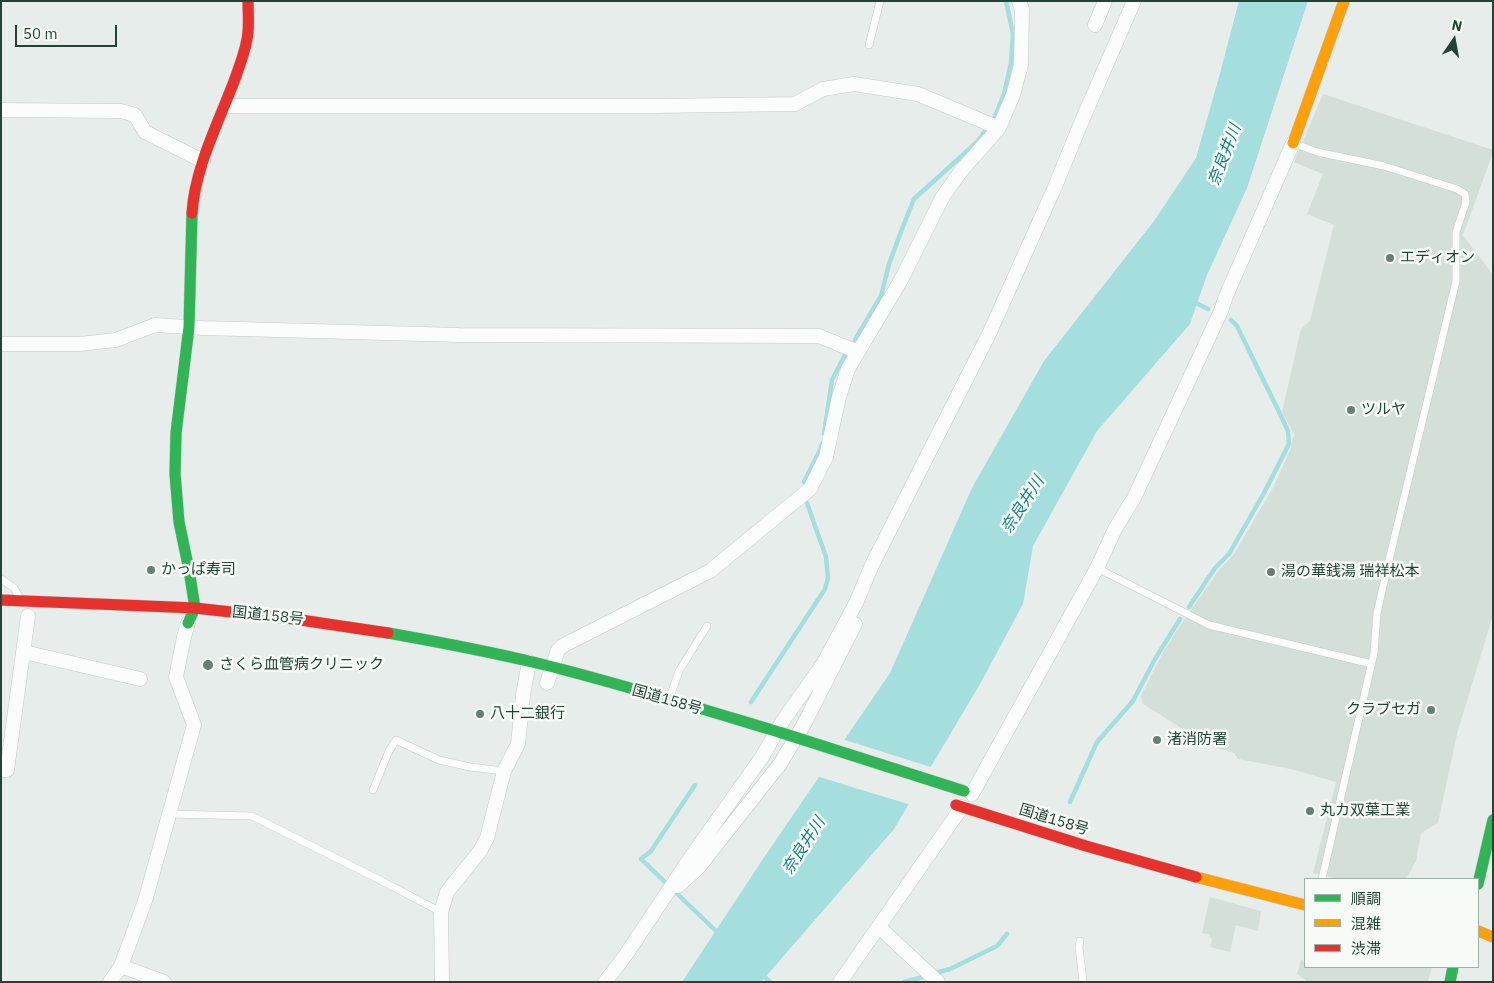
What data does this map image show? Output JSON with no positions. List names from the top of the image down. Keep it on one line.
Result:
{"streets":{"main road":["国道158号"]},"water":["奈良井川"],"places":["エディオン","ツルヤ","かっぱ寿司","湯の華銭湯 瑞祥松本","さくら血管病クリニック","クラブセガ","八十二銀行","渚消防署","丸カ双葉工業"],"legend":["順調","混雑","渋滞"],"scale_bar":"50 m","north":"top"}
